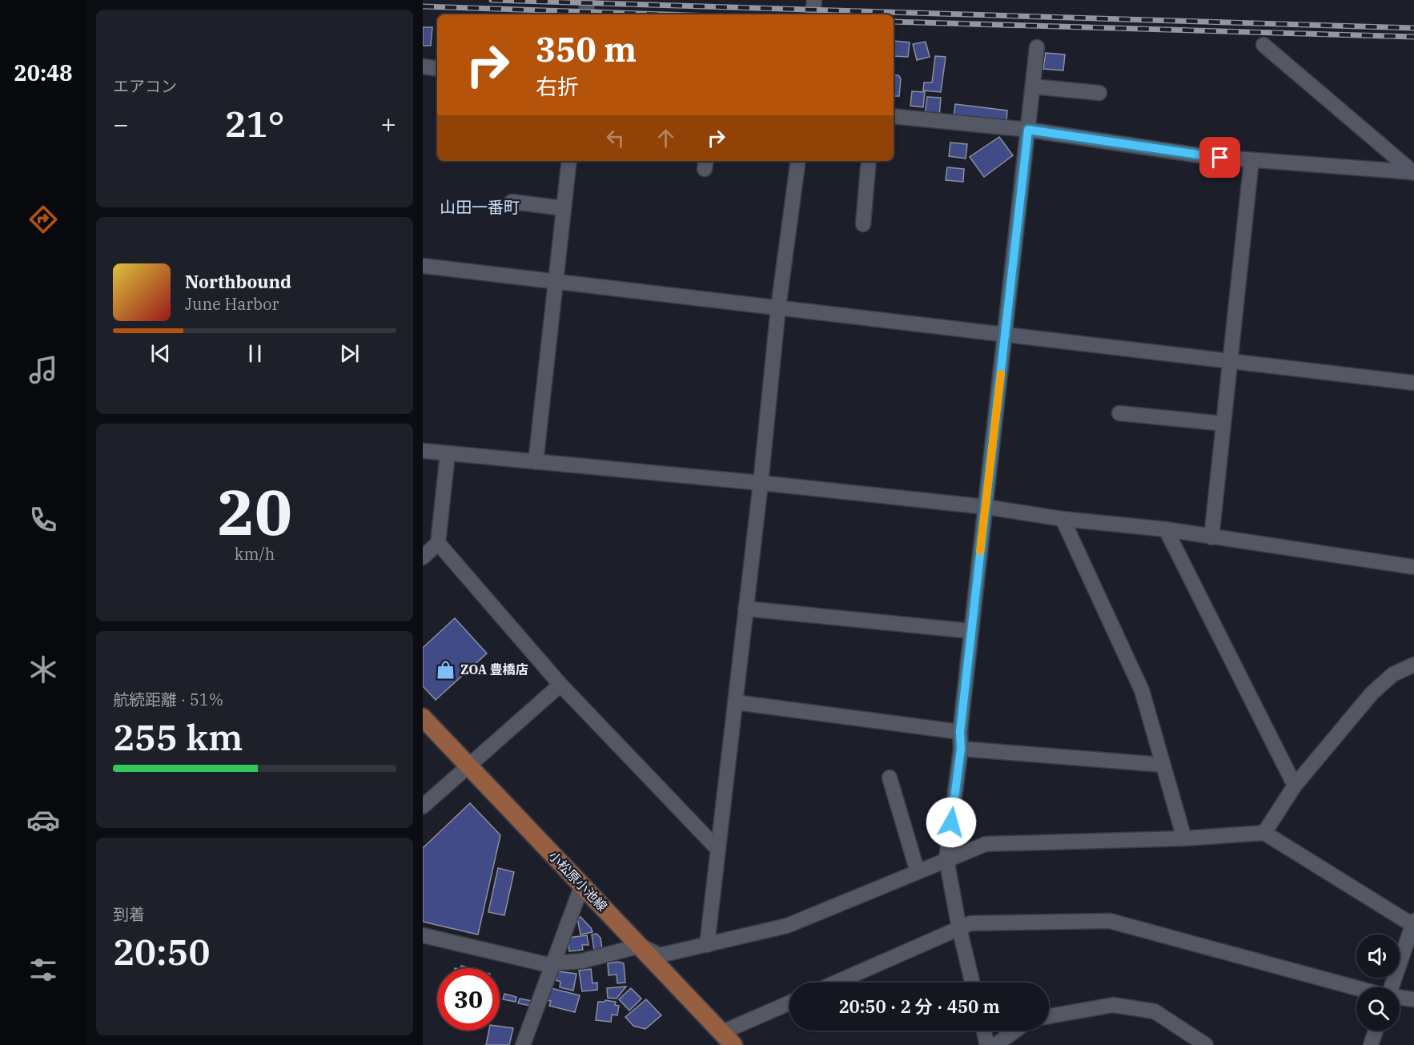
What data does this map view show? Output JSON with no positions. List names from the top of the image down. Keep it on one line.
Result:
{"streets":{"main road":["小松原小池線"]},"districts":["山田一番町"],"places":{"shop":["ZOA 豊橋店"]},"page":{"tabs":"20:48","tile":["エアコン",["20","km/h"],["航続距離 · 51%","255 km"],["到着","20:50"]],"turn":["350 m","右折"],"heat":["−","21°","+"],"song":["Northbound","June Harbor"],"limit":"30","trip":"20:50 · 2 分 · 450 m"}}
